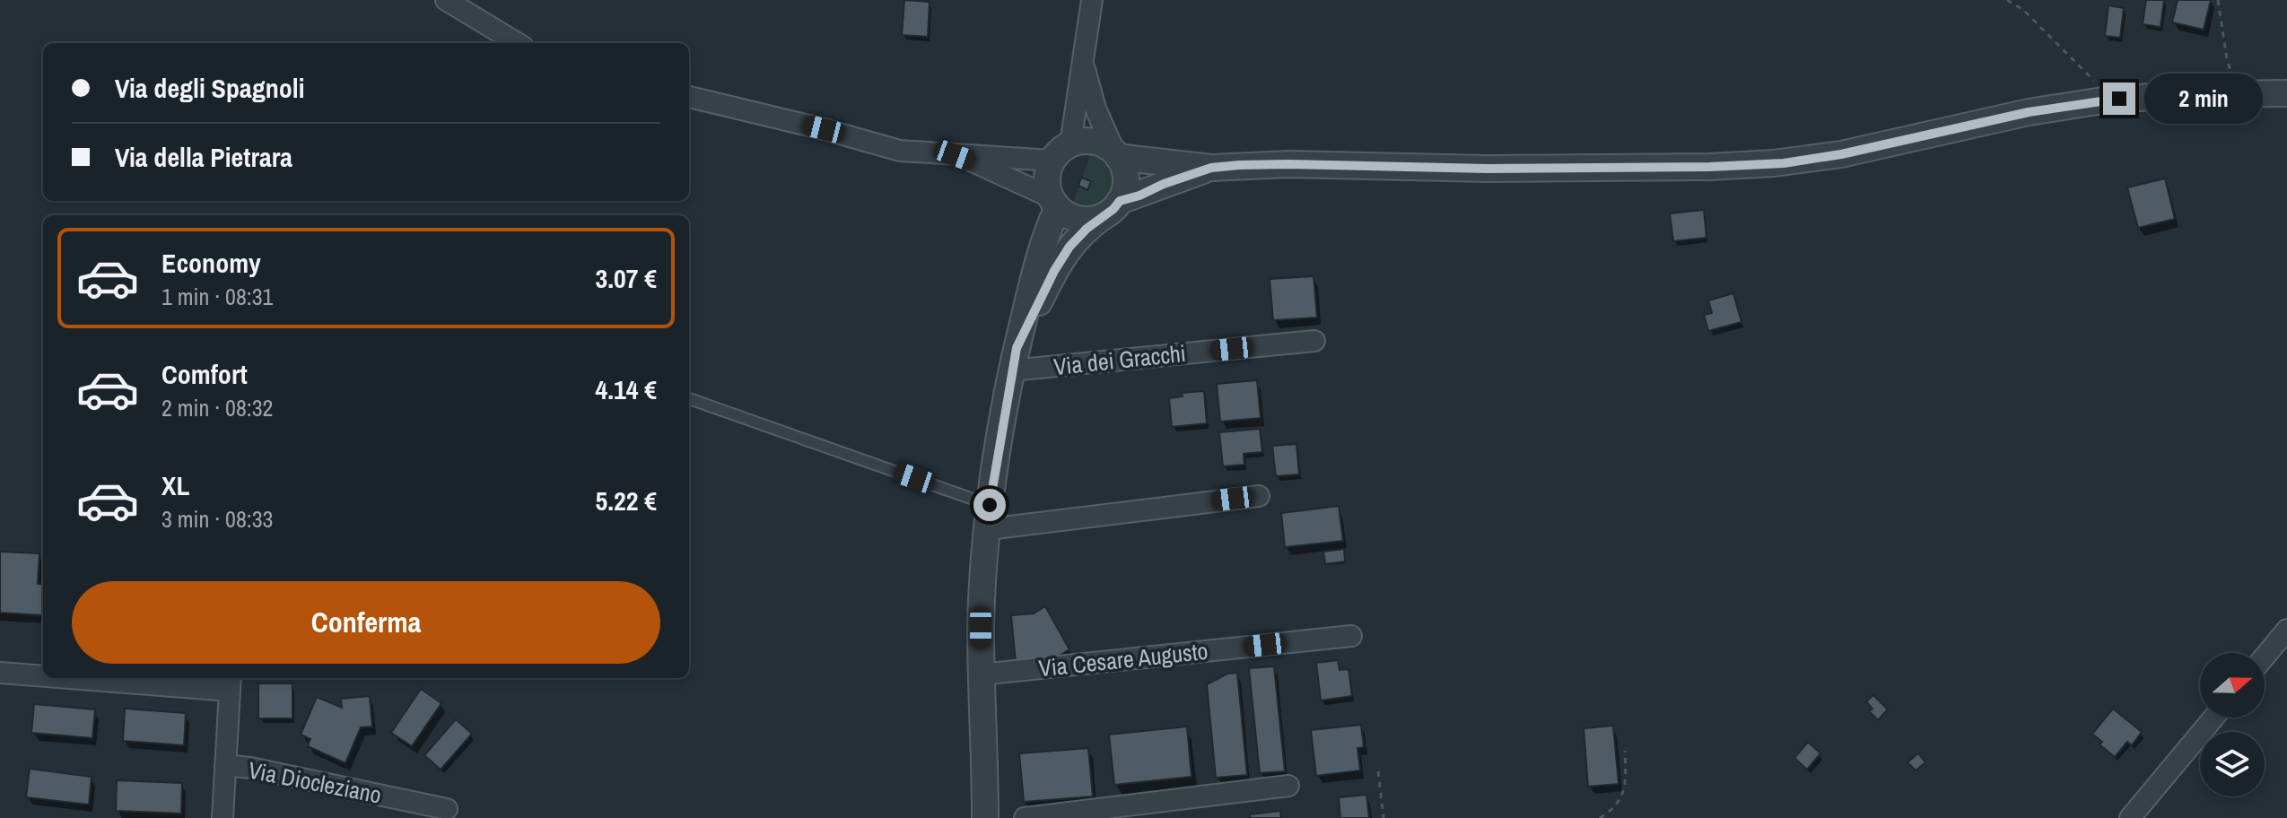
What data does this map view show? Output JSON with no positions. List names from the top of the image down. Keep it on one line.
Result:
{"streets":{"street":["Via dei Gracchi","Via Cesare Augusto","Via Diocleziano"]},"north":"right","page":{"banner":["Via degli Spagnoli","Via della Pietrara"],"bubble":"2 min","list":[{"name":"Economy","note":"1 min · 08:31","value":"3.07 €"},{"name":"Comfort","note":"2 min · 08:32","value":"4.14 €"},{"name":"XL","note":"3 min · 08:33","value":"5.22 €"}],"buttons":"Conferma"}}
